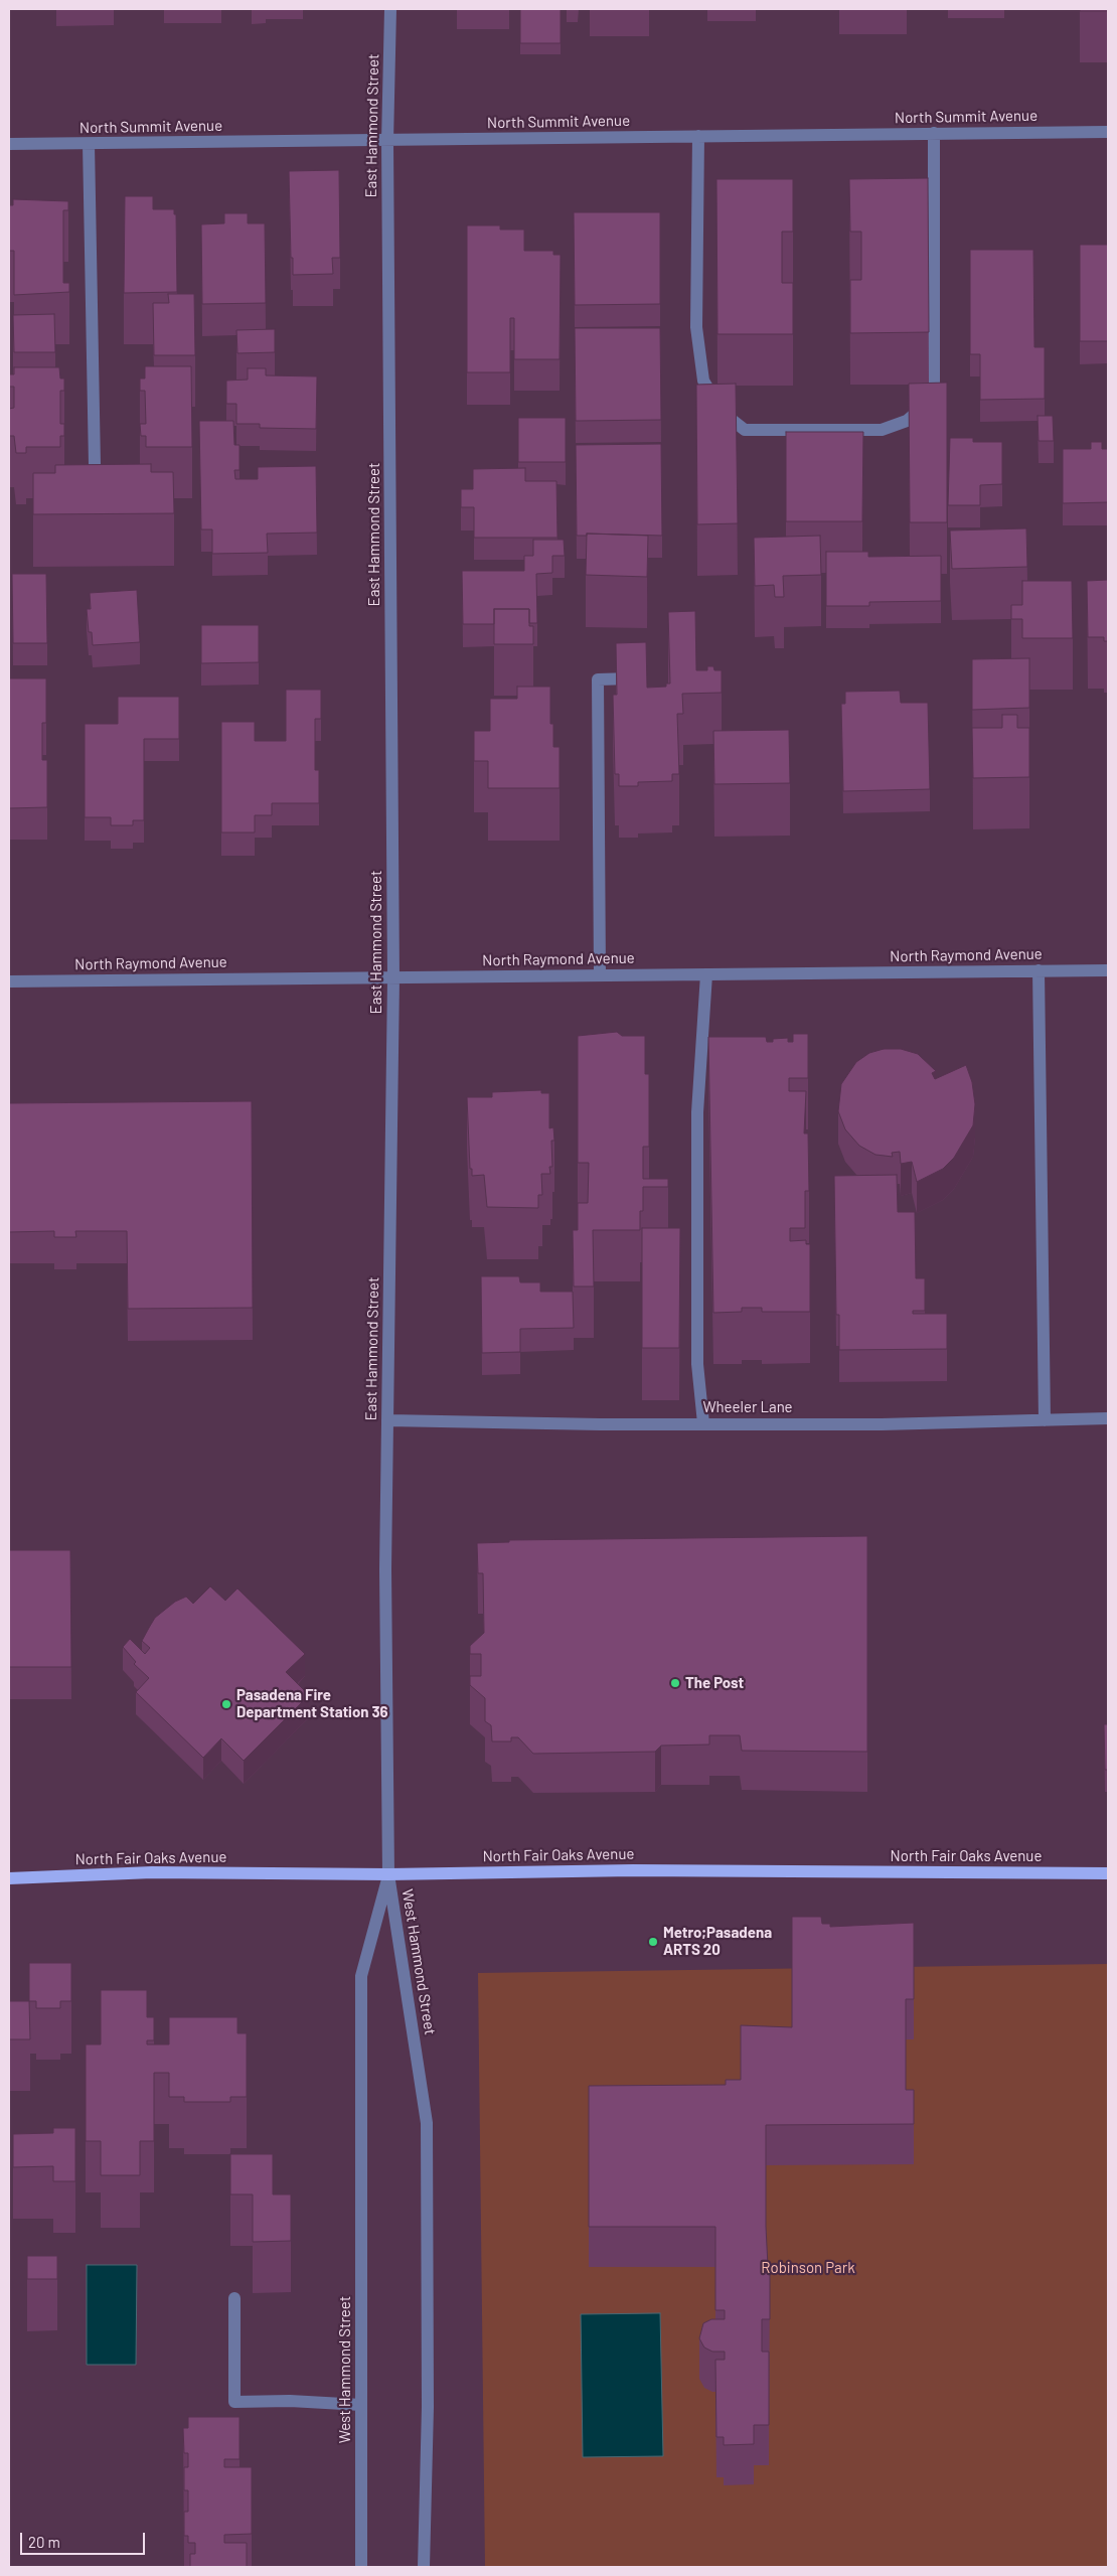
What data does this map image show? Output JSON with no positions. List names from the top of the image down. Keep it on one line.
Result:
{"streets":{"main road":["North Fair Oaks Avenue"],"street":["North Summit Avenue","East Hammond Street","North Raymond Avenue","Wheeler Lane","West Hammond Street"]},"crossings":[["North Summit Avenue","East Hammond Street"],["East Hammond Street","North Raymond Avenue"],["East Hammond Street","Wheeler Lane"],["East Hammond Street","North Fair Oaks Avenue"],["East Hammond Street","West Hammond Street"],["North Fair Oaks Avenue","West Hammond Street"]],"parks":["Robinson Park"],"places":["The Post","Pasadena Fire Department Station 36","Metro;Pasadena ARTS 20"],"scale_bar":"20 m"}
